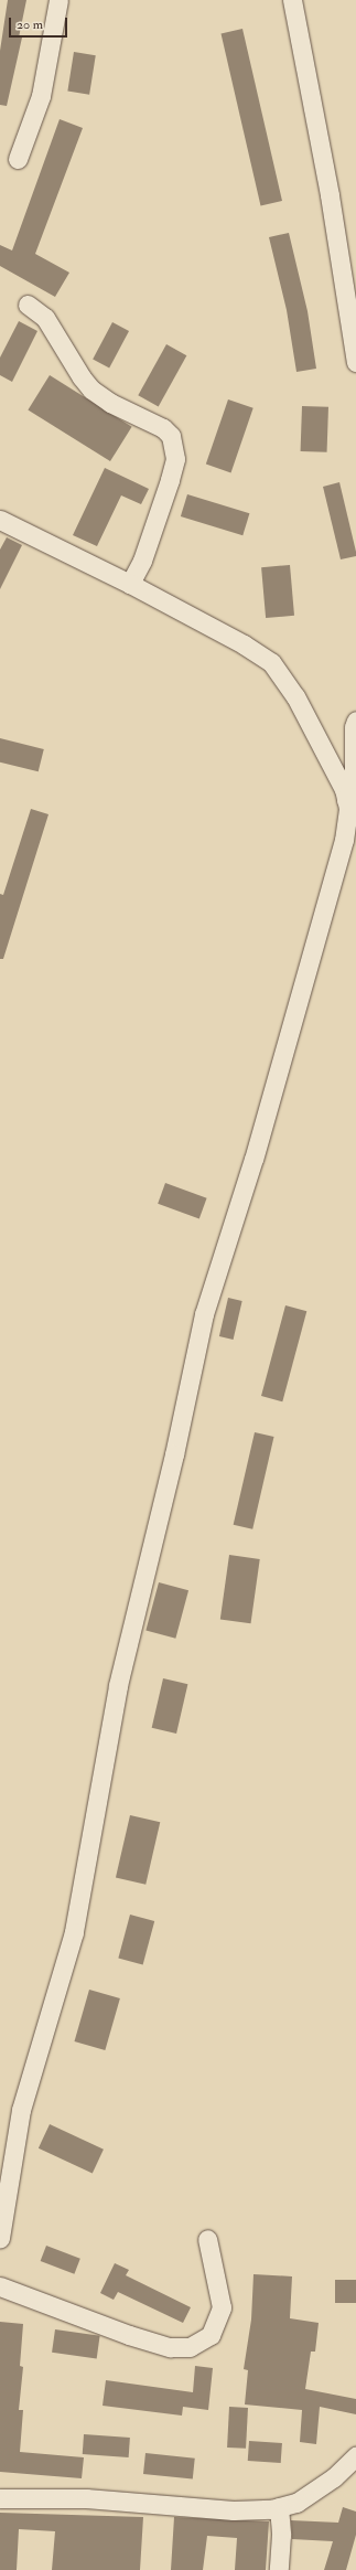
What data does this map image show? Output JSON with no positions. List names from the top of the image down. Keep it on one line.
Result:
{"scale_bar":"20 m"}
